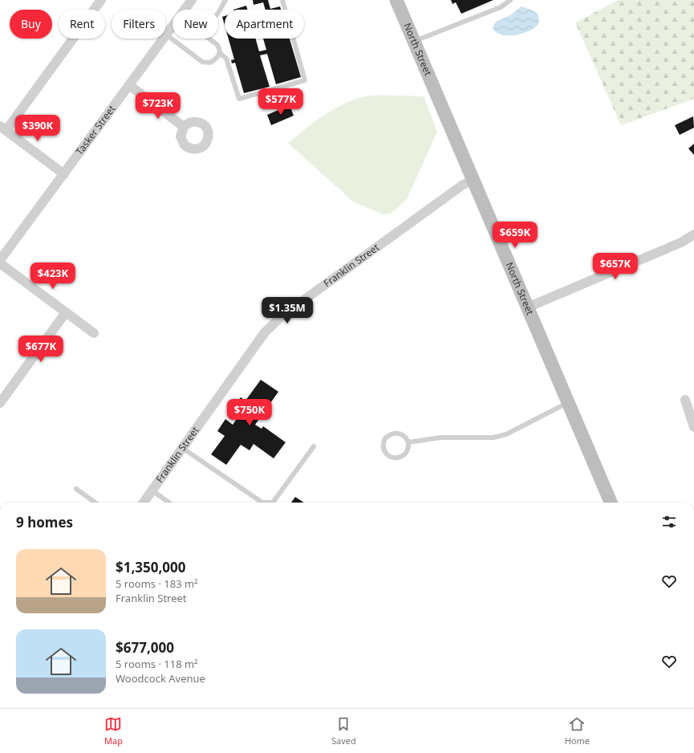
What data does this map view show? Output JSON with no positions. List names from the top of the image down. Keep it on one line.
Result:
{"streets":{"main road":["North Street"],"street":["Tasker Street","Franklin Street"]},"crossings":[["North Street","Franklin Street"]],"page":{"chip":["Buy","Rent","Filters","New","Apartment"],"price":["$577K","$723K","$390K","$659K","$657K","$423K","$1.35M","$677K","$750K"],"heading":"9 homes","list":[{"name":"$1,350,000","note":"5 rooms · 183 m² · Franklin Street"},{"name":"$677,000","note":"5 rooms · 118 m² · Woodcock Avenue"}],"tabs":["Map","Saved","Home"]}}
